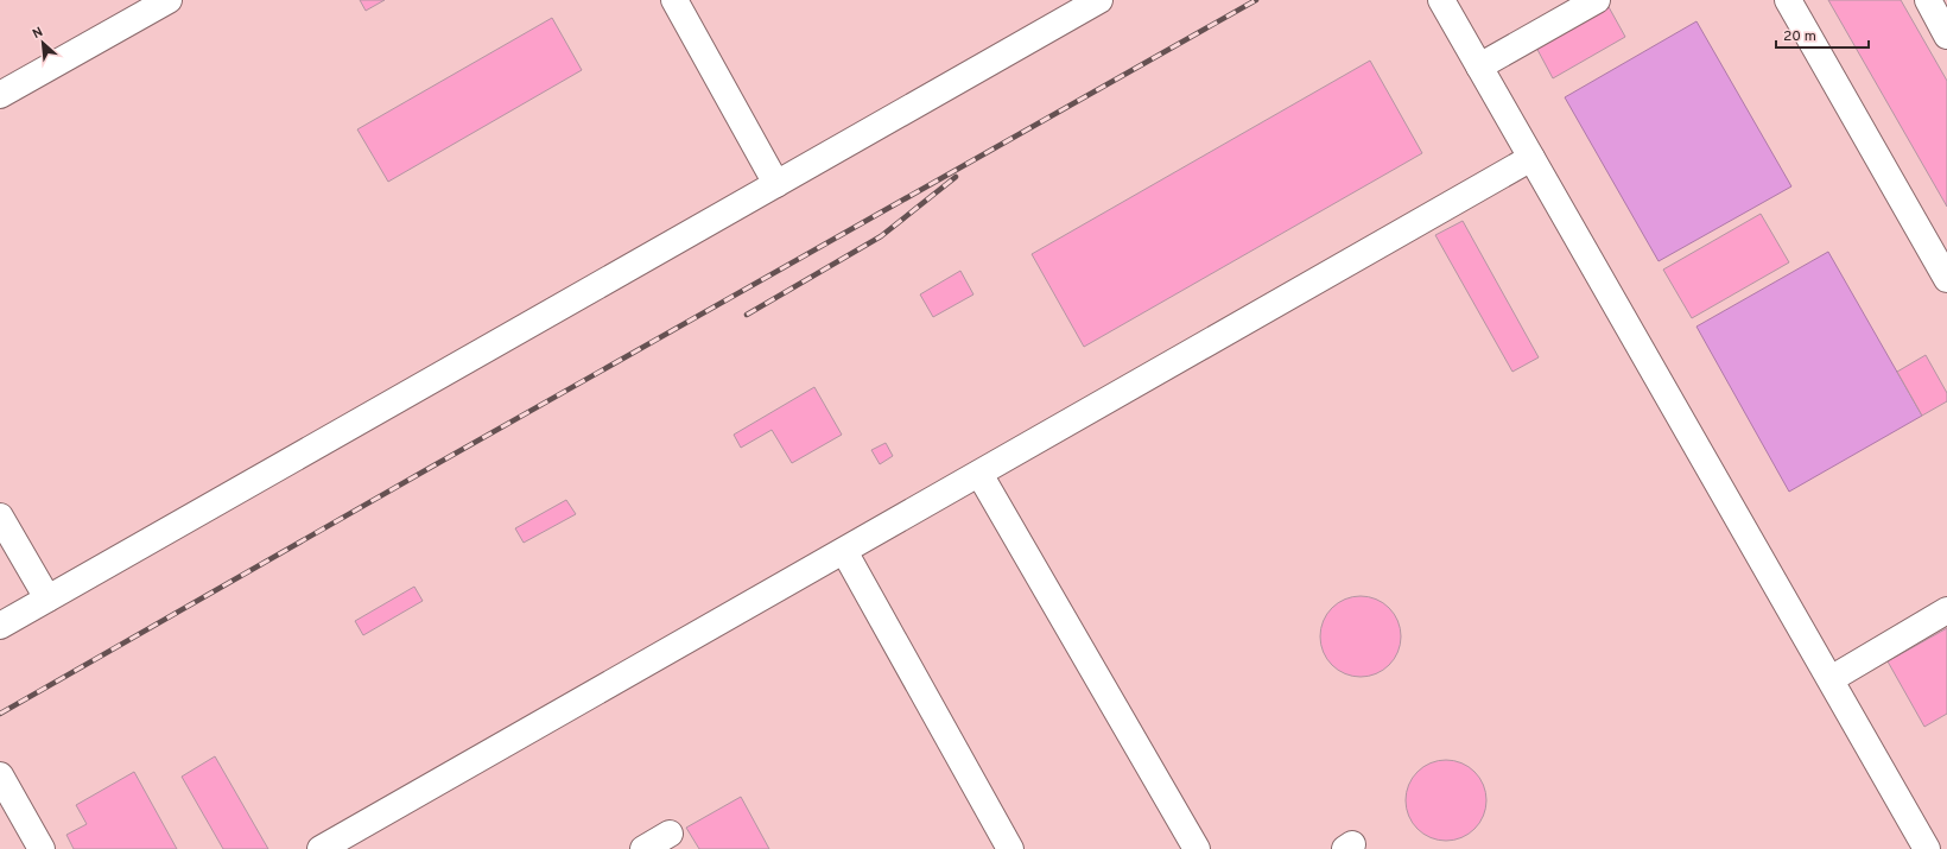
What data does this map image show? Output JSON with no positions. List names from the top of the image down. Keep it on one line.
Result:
{"scale_bar":"20 m","north":"top left"}
